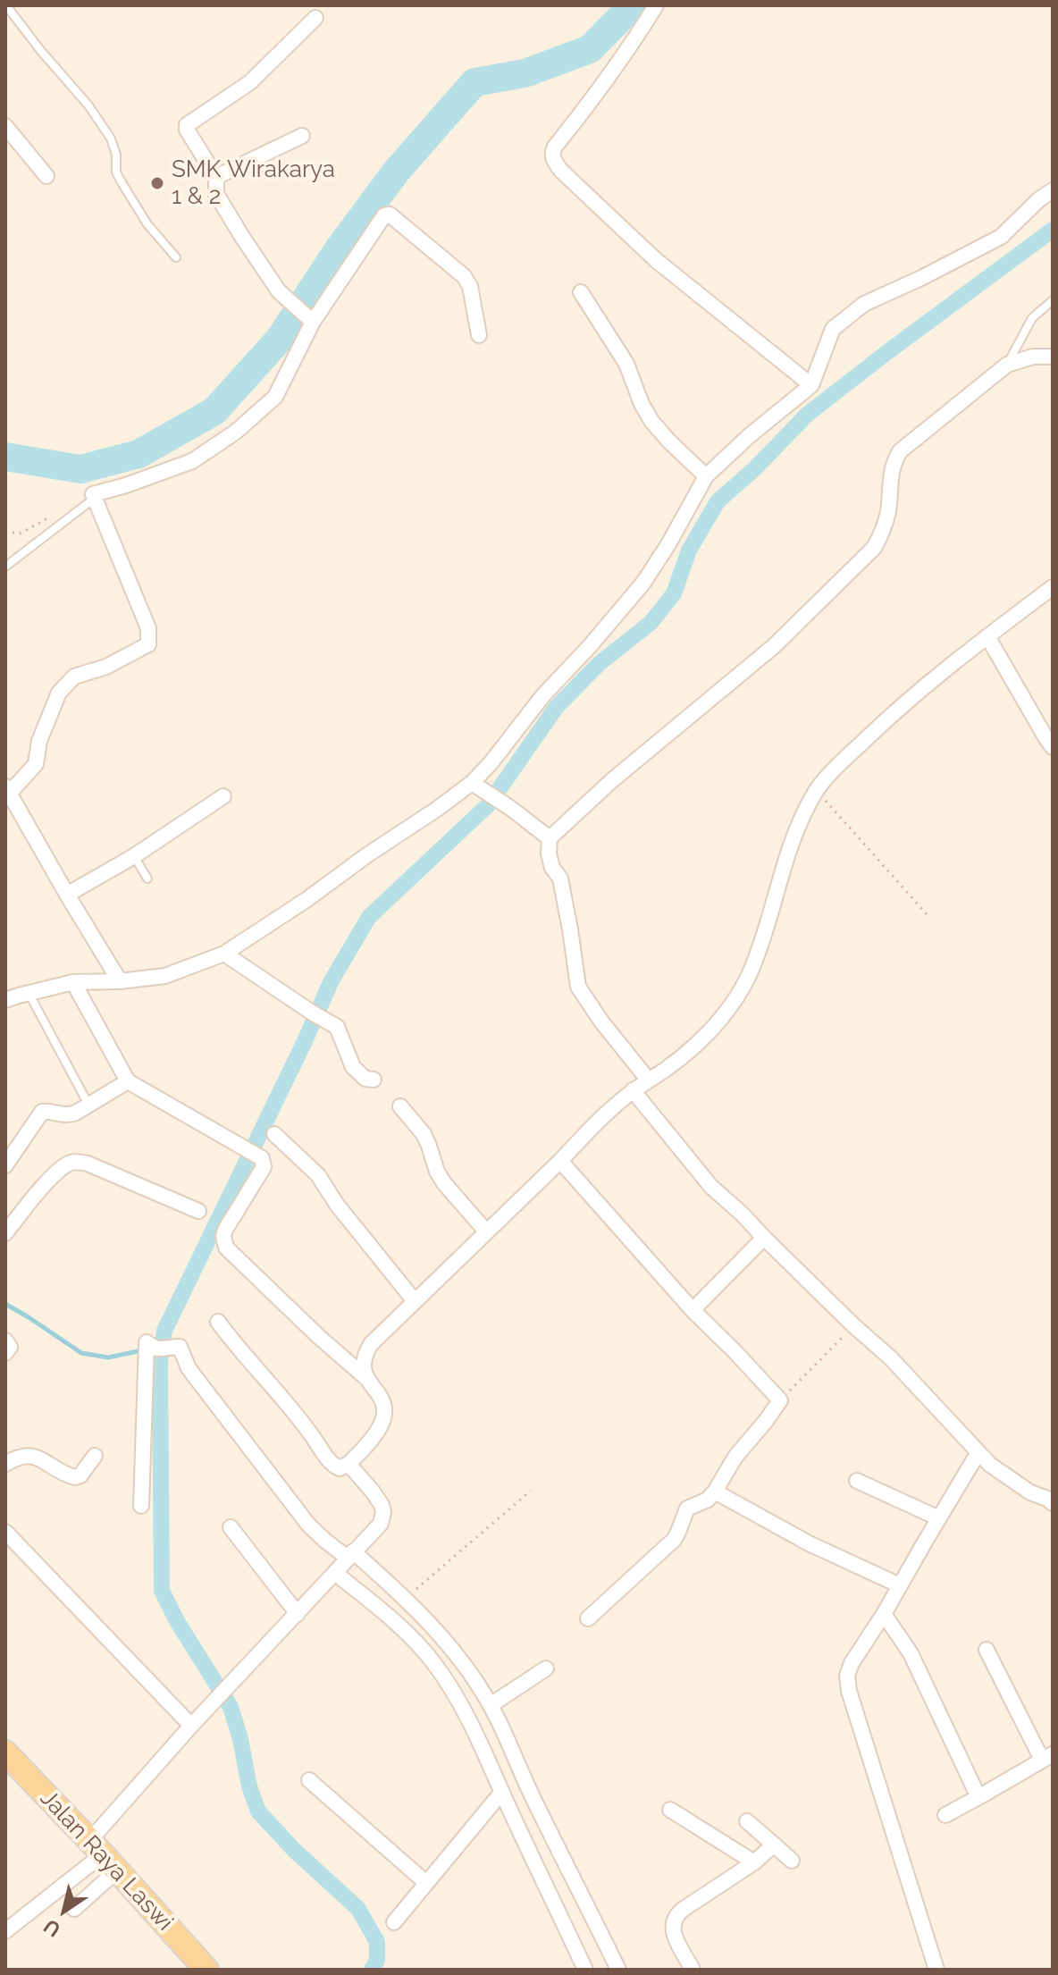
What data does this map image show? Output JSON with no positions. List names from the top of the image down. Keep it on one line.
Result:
{"streets":{"main road":["Jalan Raya Laswi"]},"places":["SMK Wirakarya 1 & 2"],"north":"bottom left"}
